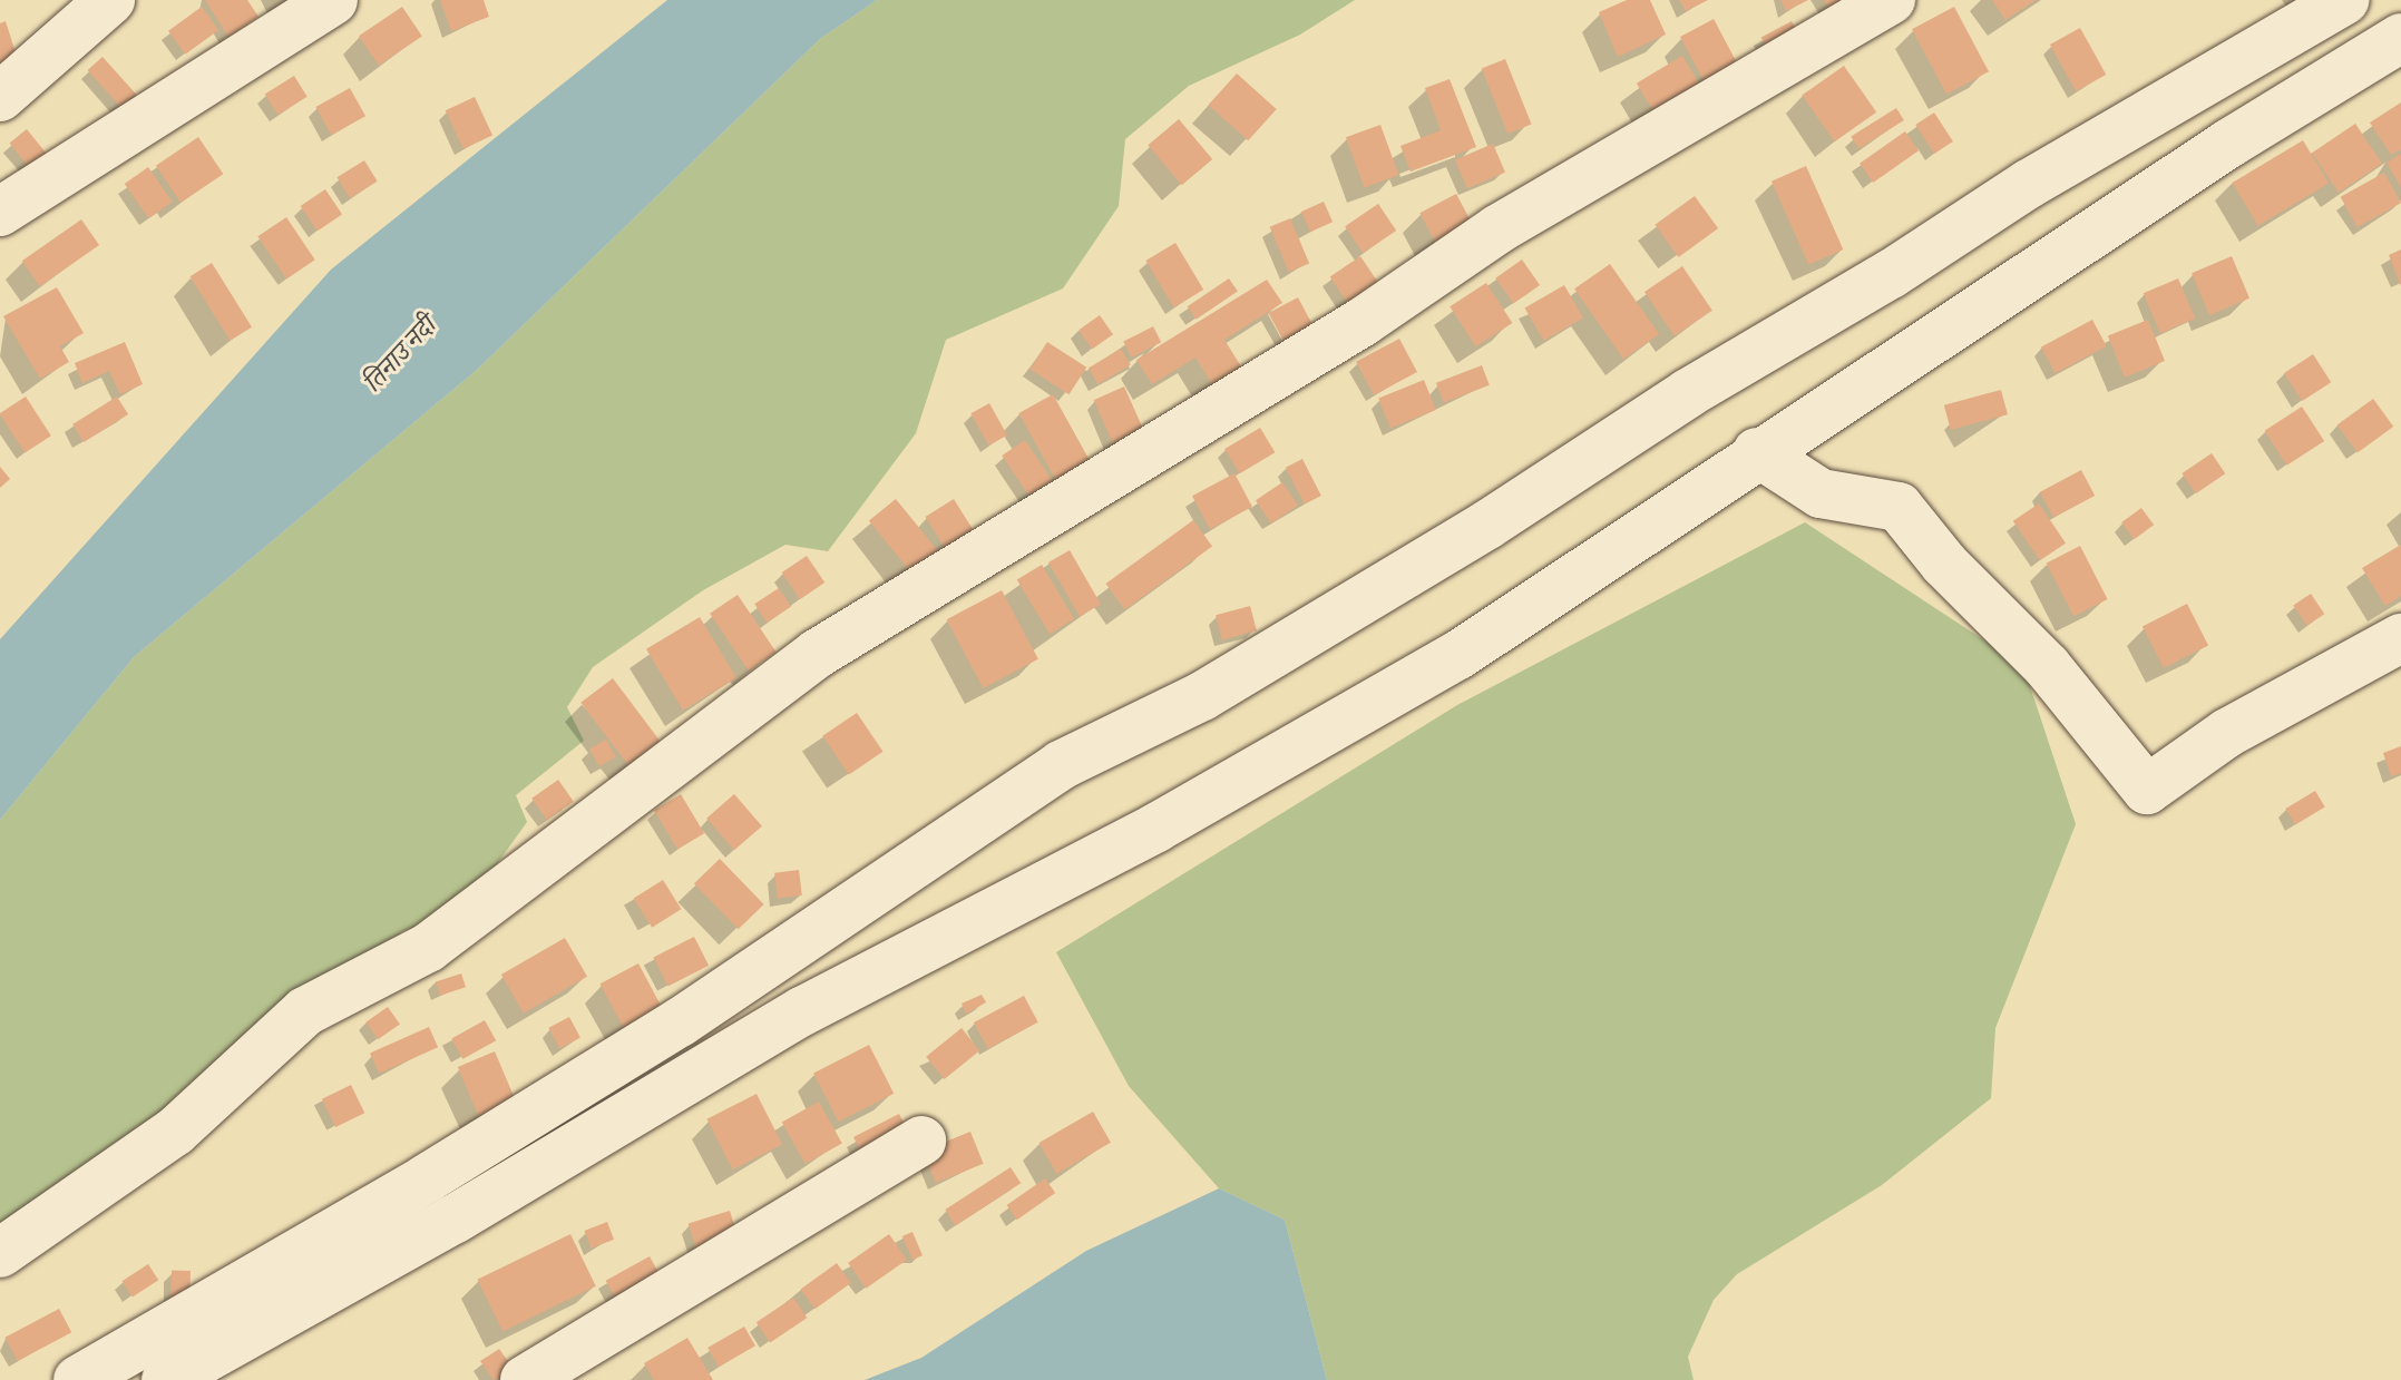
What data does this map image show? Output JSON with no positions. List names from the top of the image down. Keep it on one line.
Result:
{"water":["तिनाउ नदी"]}
